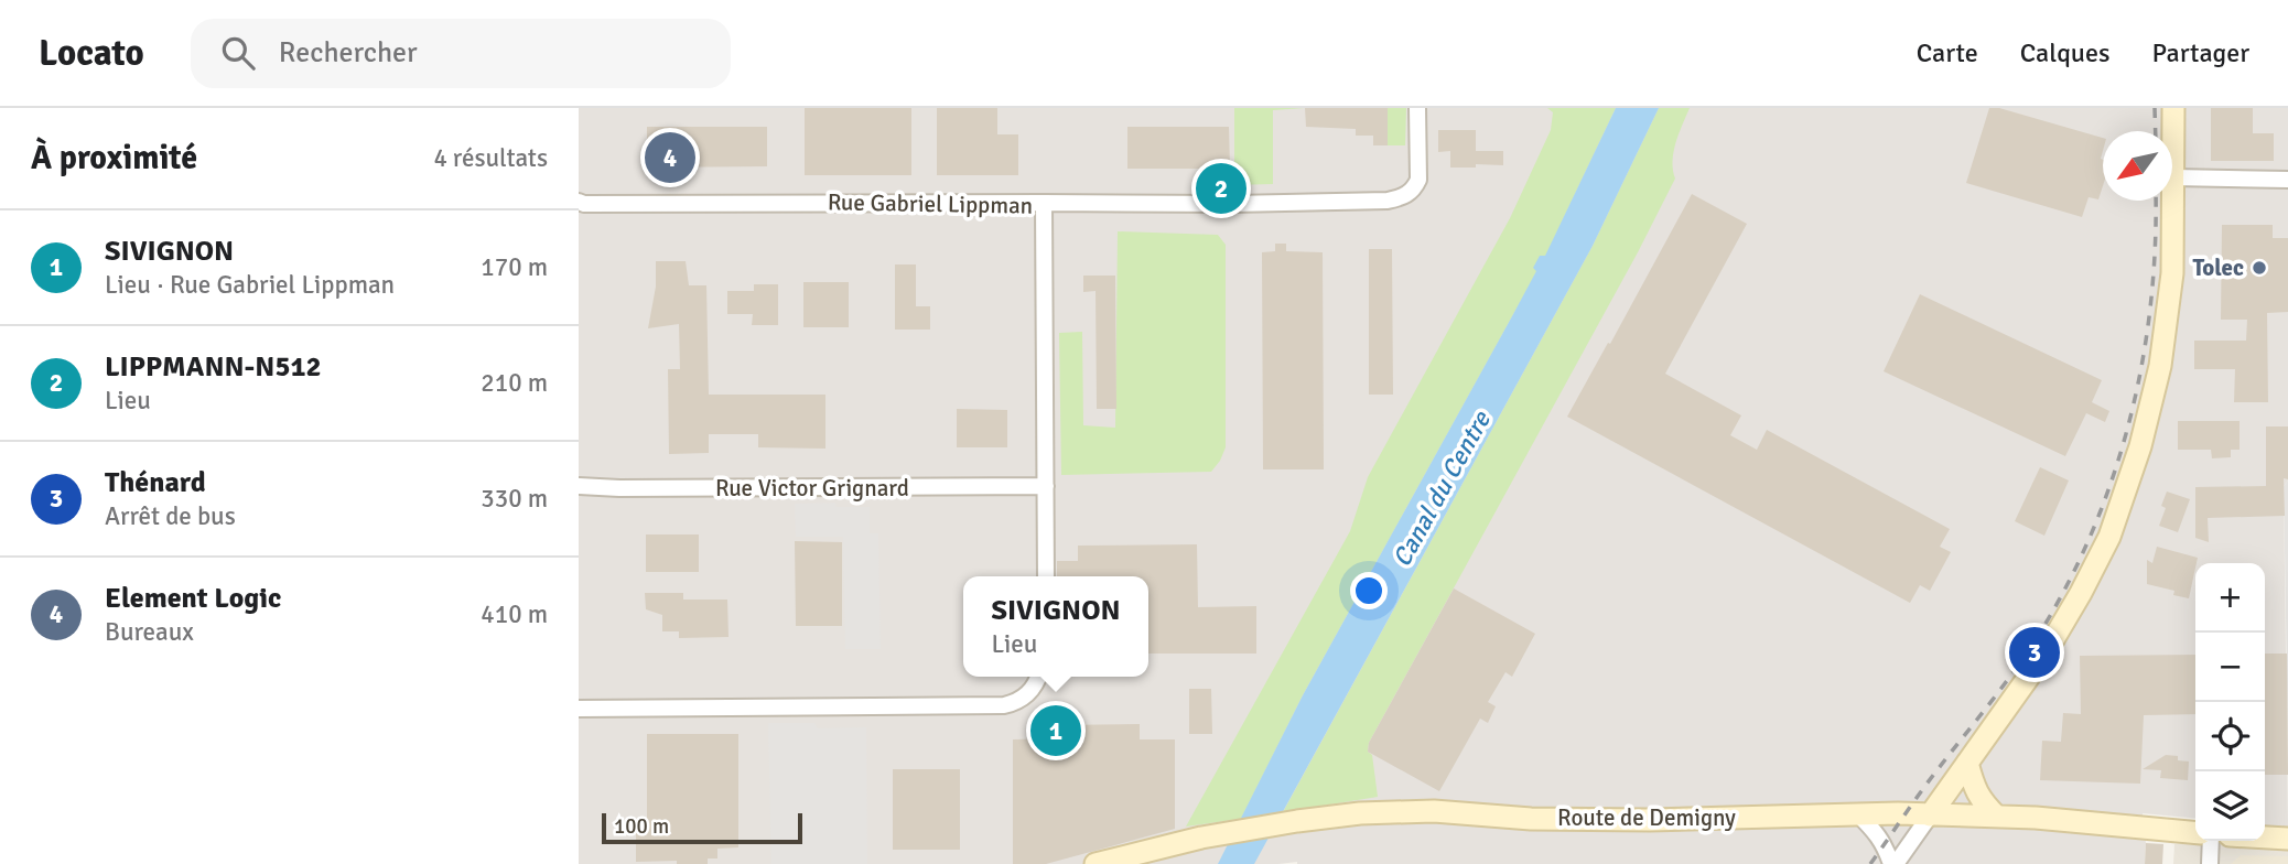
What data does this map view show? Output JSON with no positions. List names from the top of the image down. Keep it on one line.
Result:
{"streets":{"main road":["Route de Demigny"],"street":["Rue Gabriel Lippman","Rue Victor Grignard"]},"crossings":[["Rue Gabriel Lippman","Rue Victor Grignard"]],"water":["Canal du Centre"],"places":["Tolec"],"scale_bar":"100 m","north":"bottom left","page":{"header":"Locato","search":"Rechercher","nav":["Carte","Calques","Partager"],"heading":["À proximité","4 résultats"],"pins":["4","2","3","1"],"list":[{"mark":"1","name":"SIVIGNON","note":"Lieu · Rue Gabriel Lippman","value":"170 m"},{"mark":"2","name":"LIPPMANN-N512","note":"Lieu","value":"210 m"},{"mark":"3","name":"Thénard","note":"Arrêt de bus","value":"330 m"},{"mark":"4","name":"Element Logic","note":"Bureaux","value":"410 m"}],"map_buttons":["+","−"],"popup":["SIVIGNON","Lieu"],"scale":"100 m"}}
